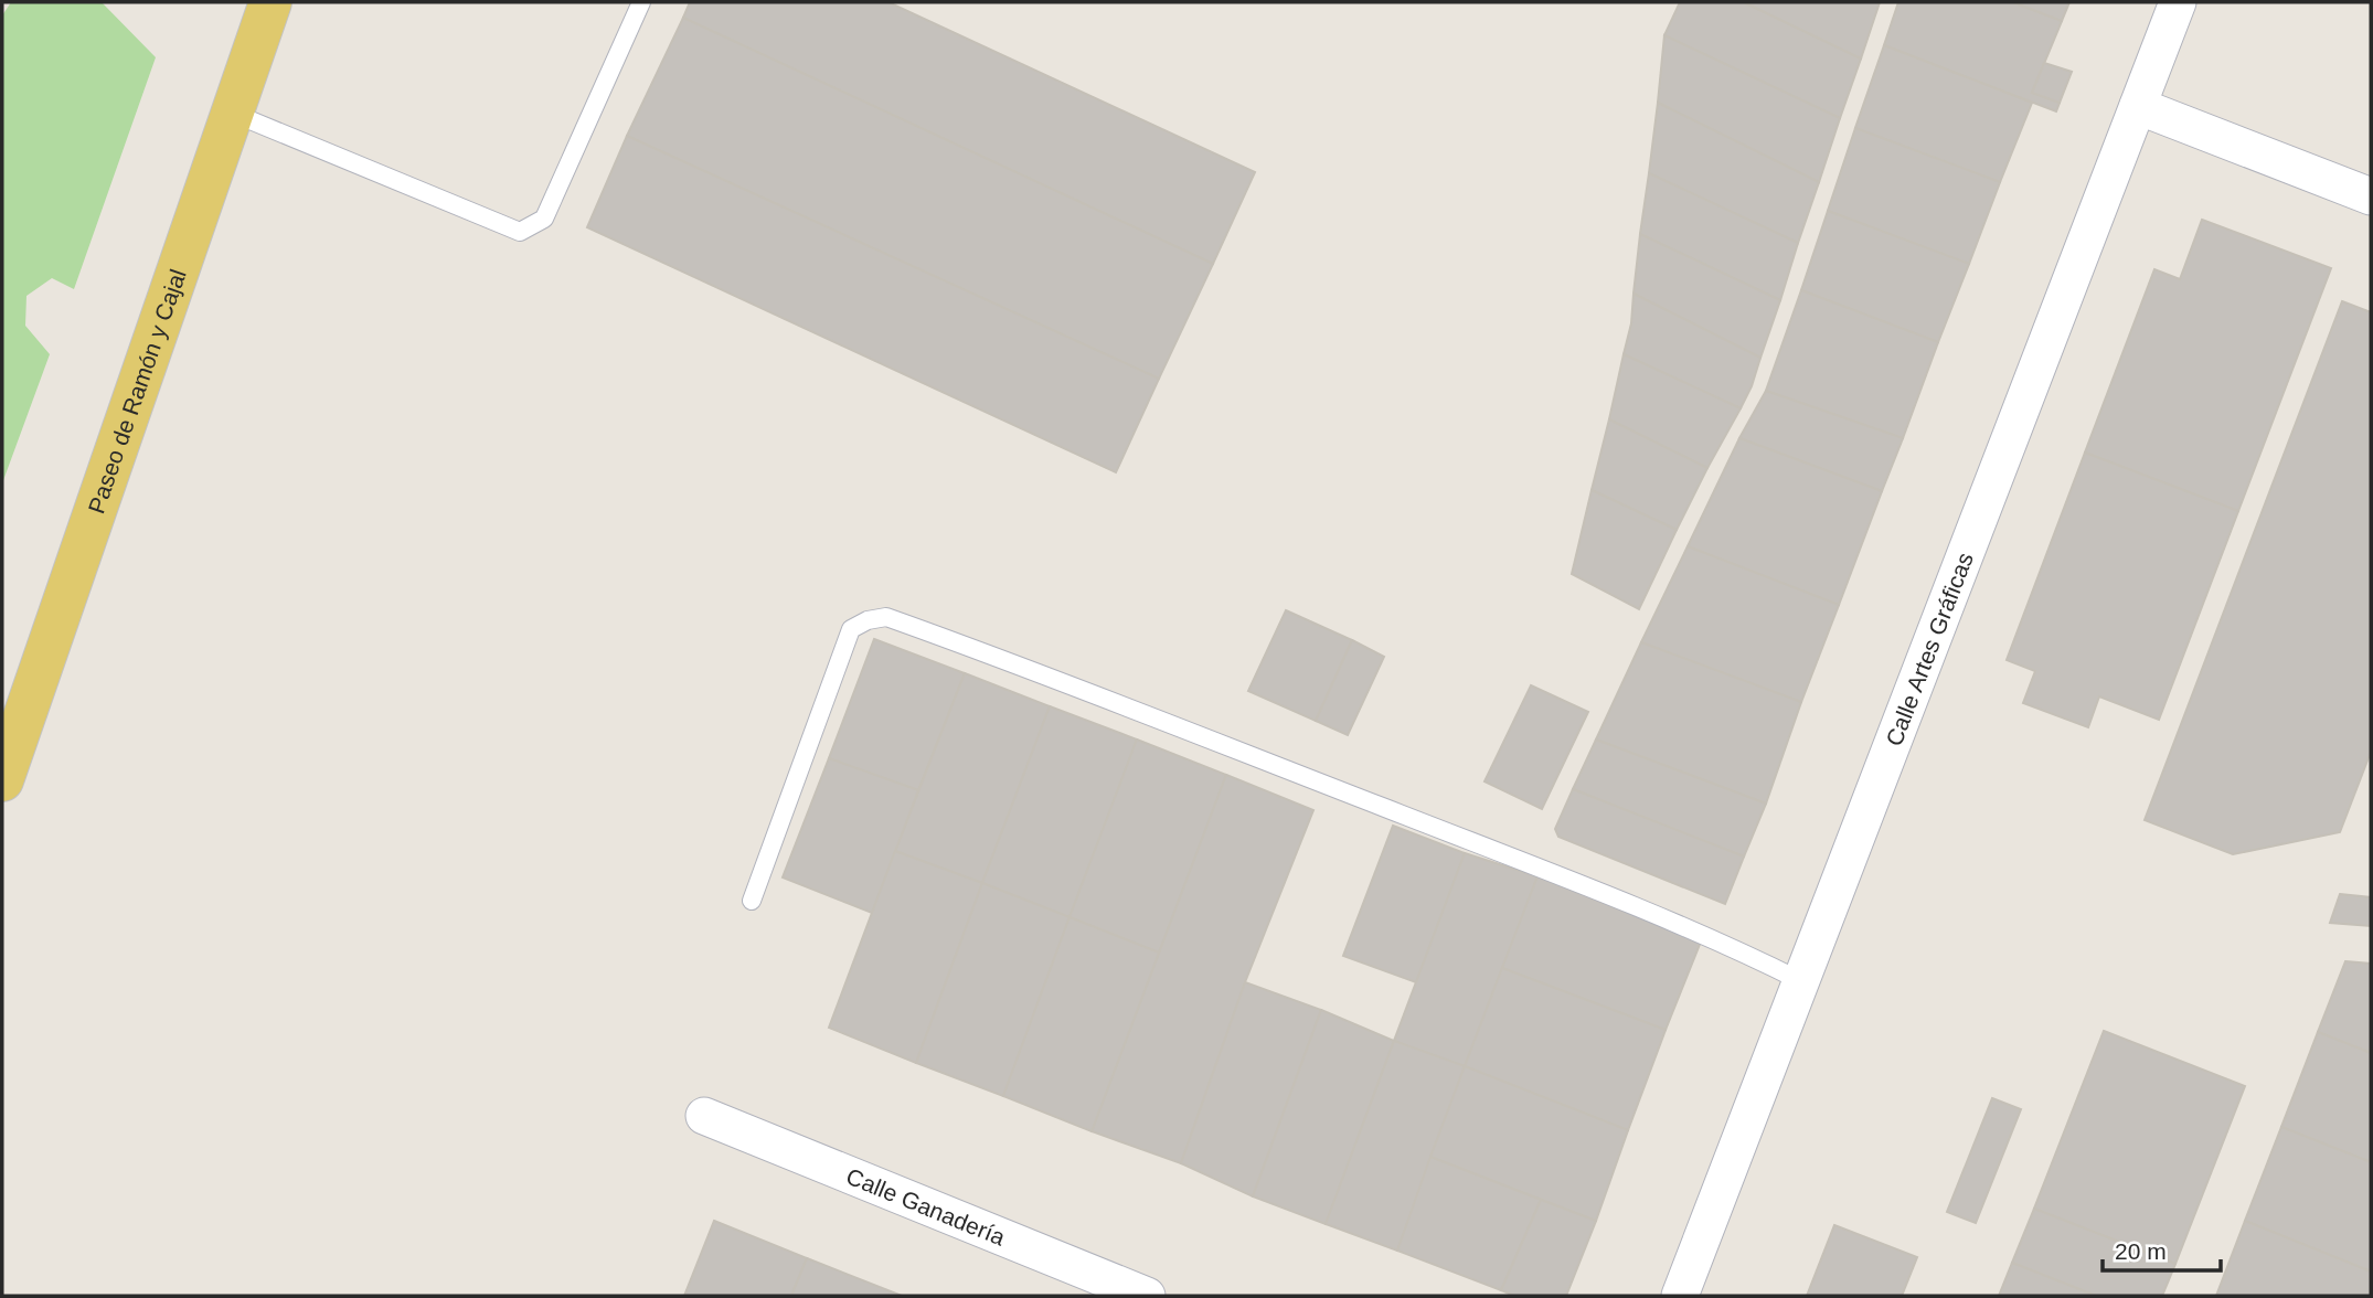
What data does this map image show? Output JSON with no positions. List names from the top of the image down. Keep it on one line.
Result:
{"streets":{"main road":["Paseo de Ramón y Cajal"],"street":["Calle Artes Gráficas","Calle Ganadería"]},"scale_bar":"20 m"}
